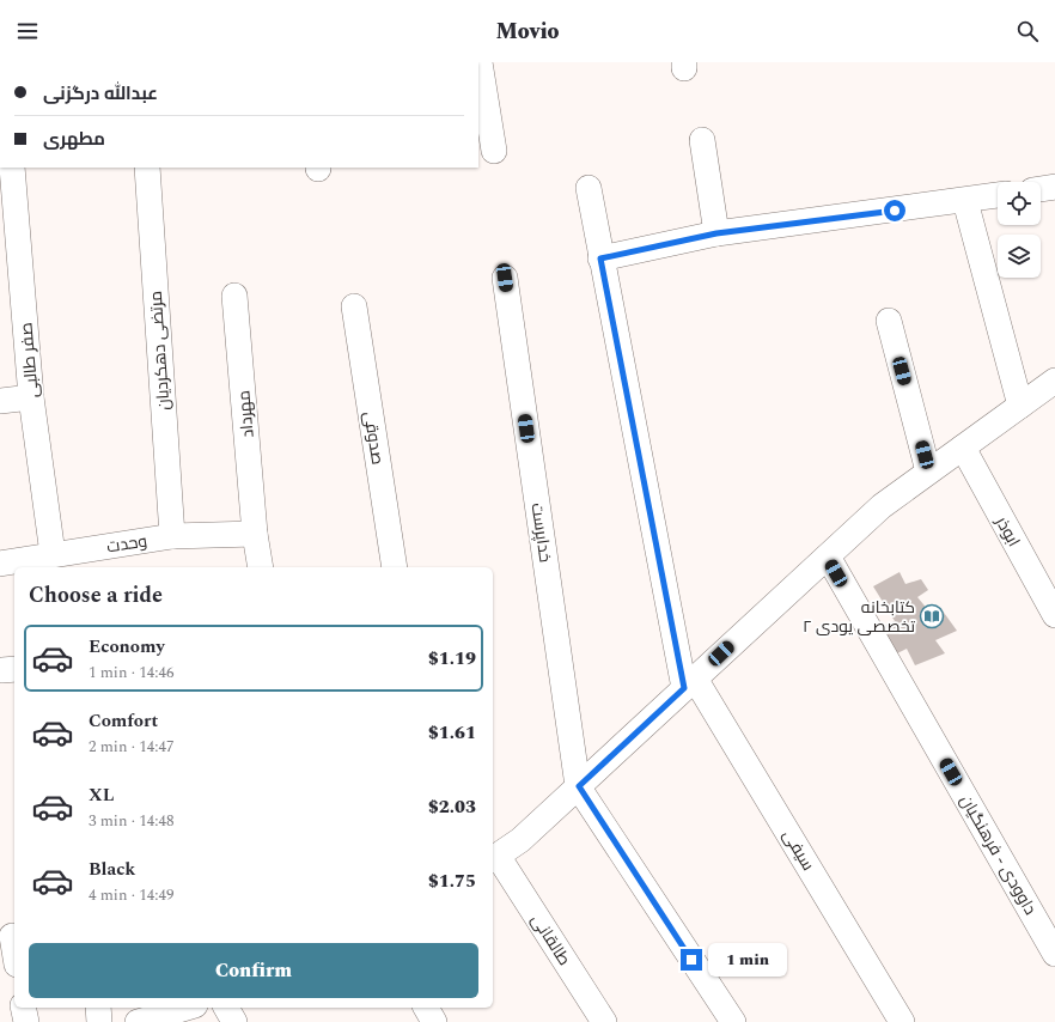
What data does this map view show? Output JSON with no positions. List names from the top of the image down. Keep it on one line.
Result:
{"streets":{"street":["مرتضی دهکردیان","صفر طالبی","مهرداد","صدوقی","ابوذر","خداپرست","وحدت","سیفی","داوودی - فرهنگیان","طالقانی"]},"crossings":[["مرتضی دهکردیان","وحدت"],["صفر طالبی","وحدت"],["مهرداد","وحدت"]],"places":{"library":["کتابخانه تخصصی یودی ۲"]},"page":{"header":"Movio","banner":["عبدالله درگزنی","مطهری"],"heading":"Choose a ride","list":[{"name":"Economy","note":"1 min · 14:46","value":"$1.19"},{"name":"Comfort","note":"2 min · 14:47","value":"$1.61"},{"name":"XL","note":"3 min · 14:48","value":"$2.03"},{"name":"Black","note":"4 min · 14:49","value":"$1.75"}],"buttons":"Confirm","bubble":"1 min"}}
